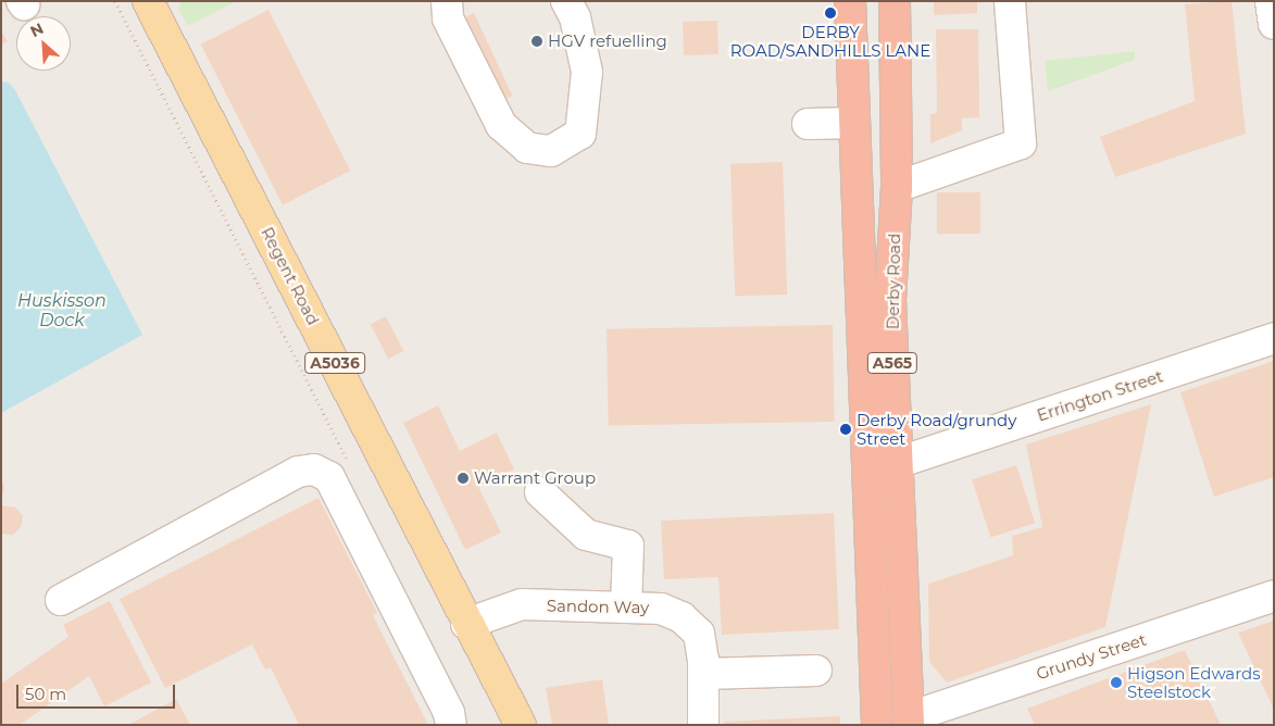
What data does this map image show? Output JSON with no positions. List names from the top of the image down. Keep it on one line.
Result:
{"streets":{"highway":["Derby Road","A565"],"main road":["Regent Road","A5036"],"street":["Errington Street","Sandon Way","Grundy Street"]},"crossings":[["Regent Road","Sandon Way"],["Derby Road","Errington Street"],["Derby Road","Grundy Street"]],"water":["Huskisson Dock"],"places":["DERBY ROAD/SANDHILLS LANE","HGV refuelling","Derby Road/grundy Street","Warrant Group","Higson Edwards Steelstock"],"scale_bar":"50 m","north":"top left"}
